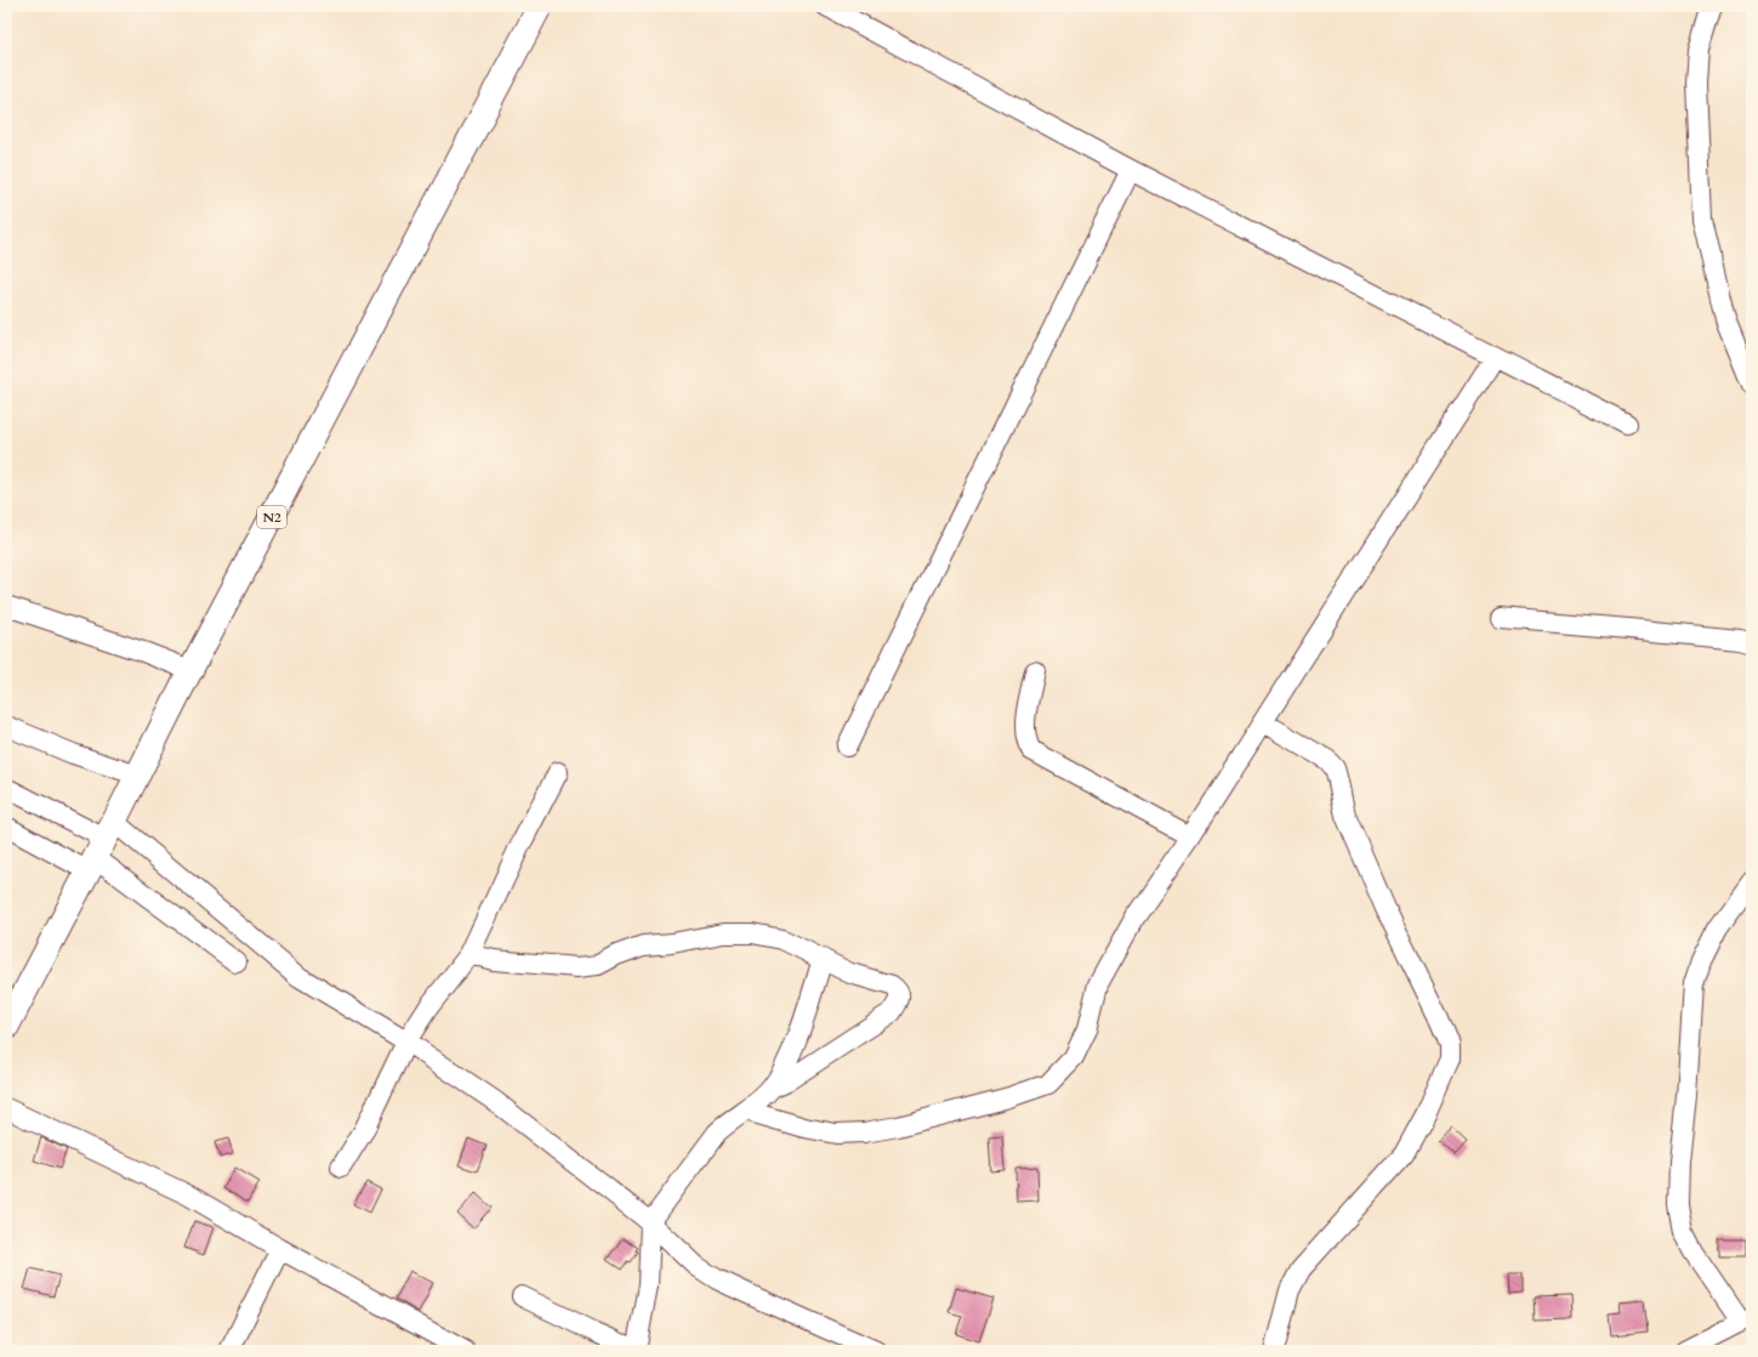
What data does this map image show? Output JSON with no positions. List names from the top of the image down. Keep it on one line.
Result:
{"streets":{"main road":["N2"]}}
